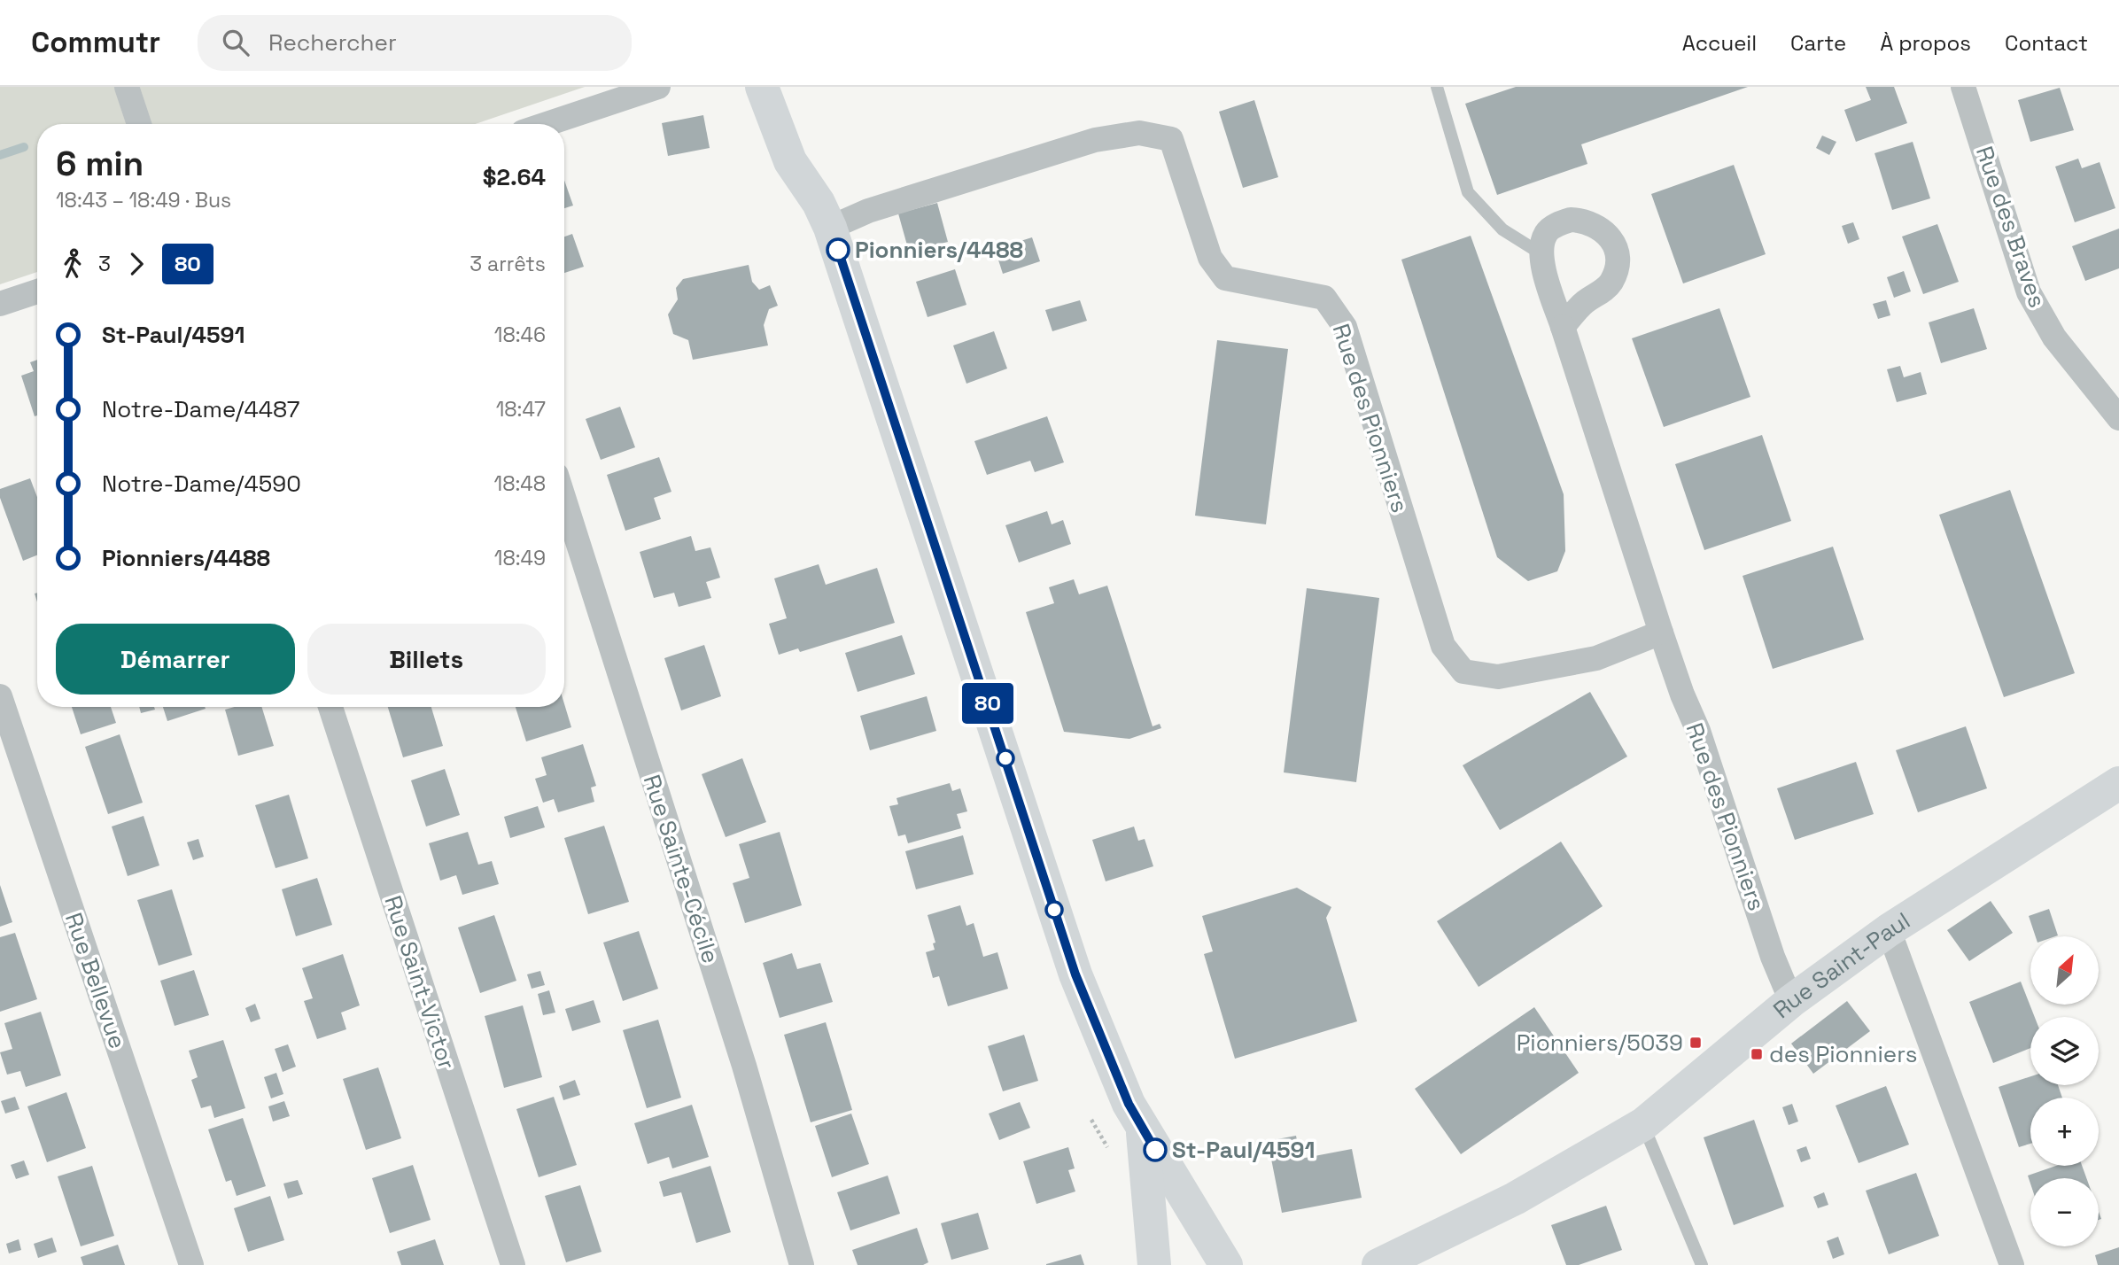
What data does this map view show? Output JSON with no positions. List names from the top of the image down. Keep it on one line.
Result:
{"streets":{"street":["Rue des Braves","Rue des Pionniers","Rue Sainte-Cécile","Rue Saint-Paul","Rue Bellevue","Rue Saint-Victor"]},"crossings":[["Rue des Pionniers","Rue Saint-Paul"]],"places":{"other":["Pionniers/4488","St-Paul/4591"],"transit":["Pionniers/5039","des Pionniers"]},"lines":["bus line 80"],"north":"top right","page":{"header":"Commutr","search":"Rechercher","nav":["Accueil","Carte","À propos","Contact"],"on_map":"80","heading":["6 min","18:43 – 18:49 · Bus","$2.64"],"legs":["3","80","3 arrêts"],"list":[{"name":"St-Paul/4591","value":"18:46"},{"name":"Notre-Dame/4487","value":"18:47"},{"name":"Notre-Dame/4590","value":"18:48"},{"name":"Pionniers/4488","value":"18:49"}],"buttons":["Démarrer","Billets"],"map_buttons":["+","−"]}}
